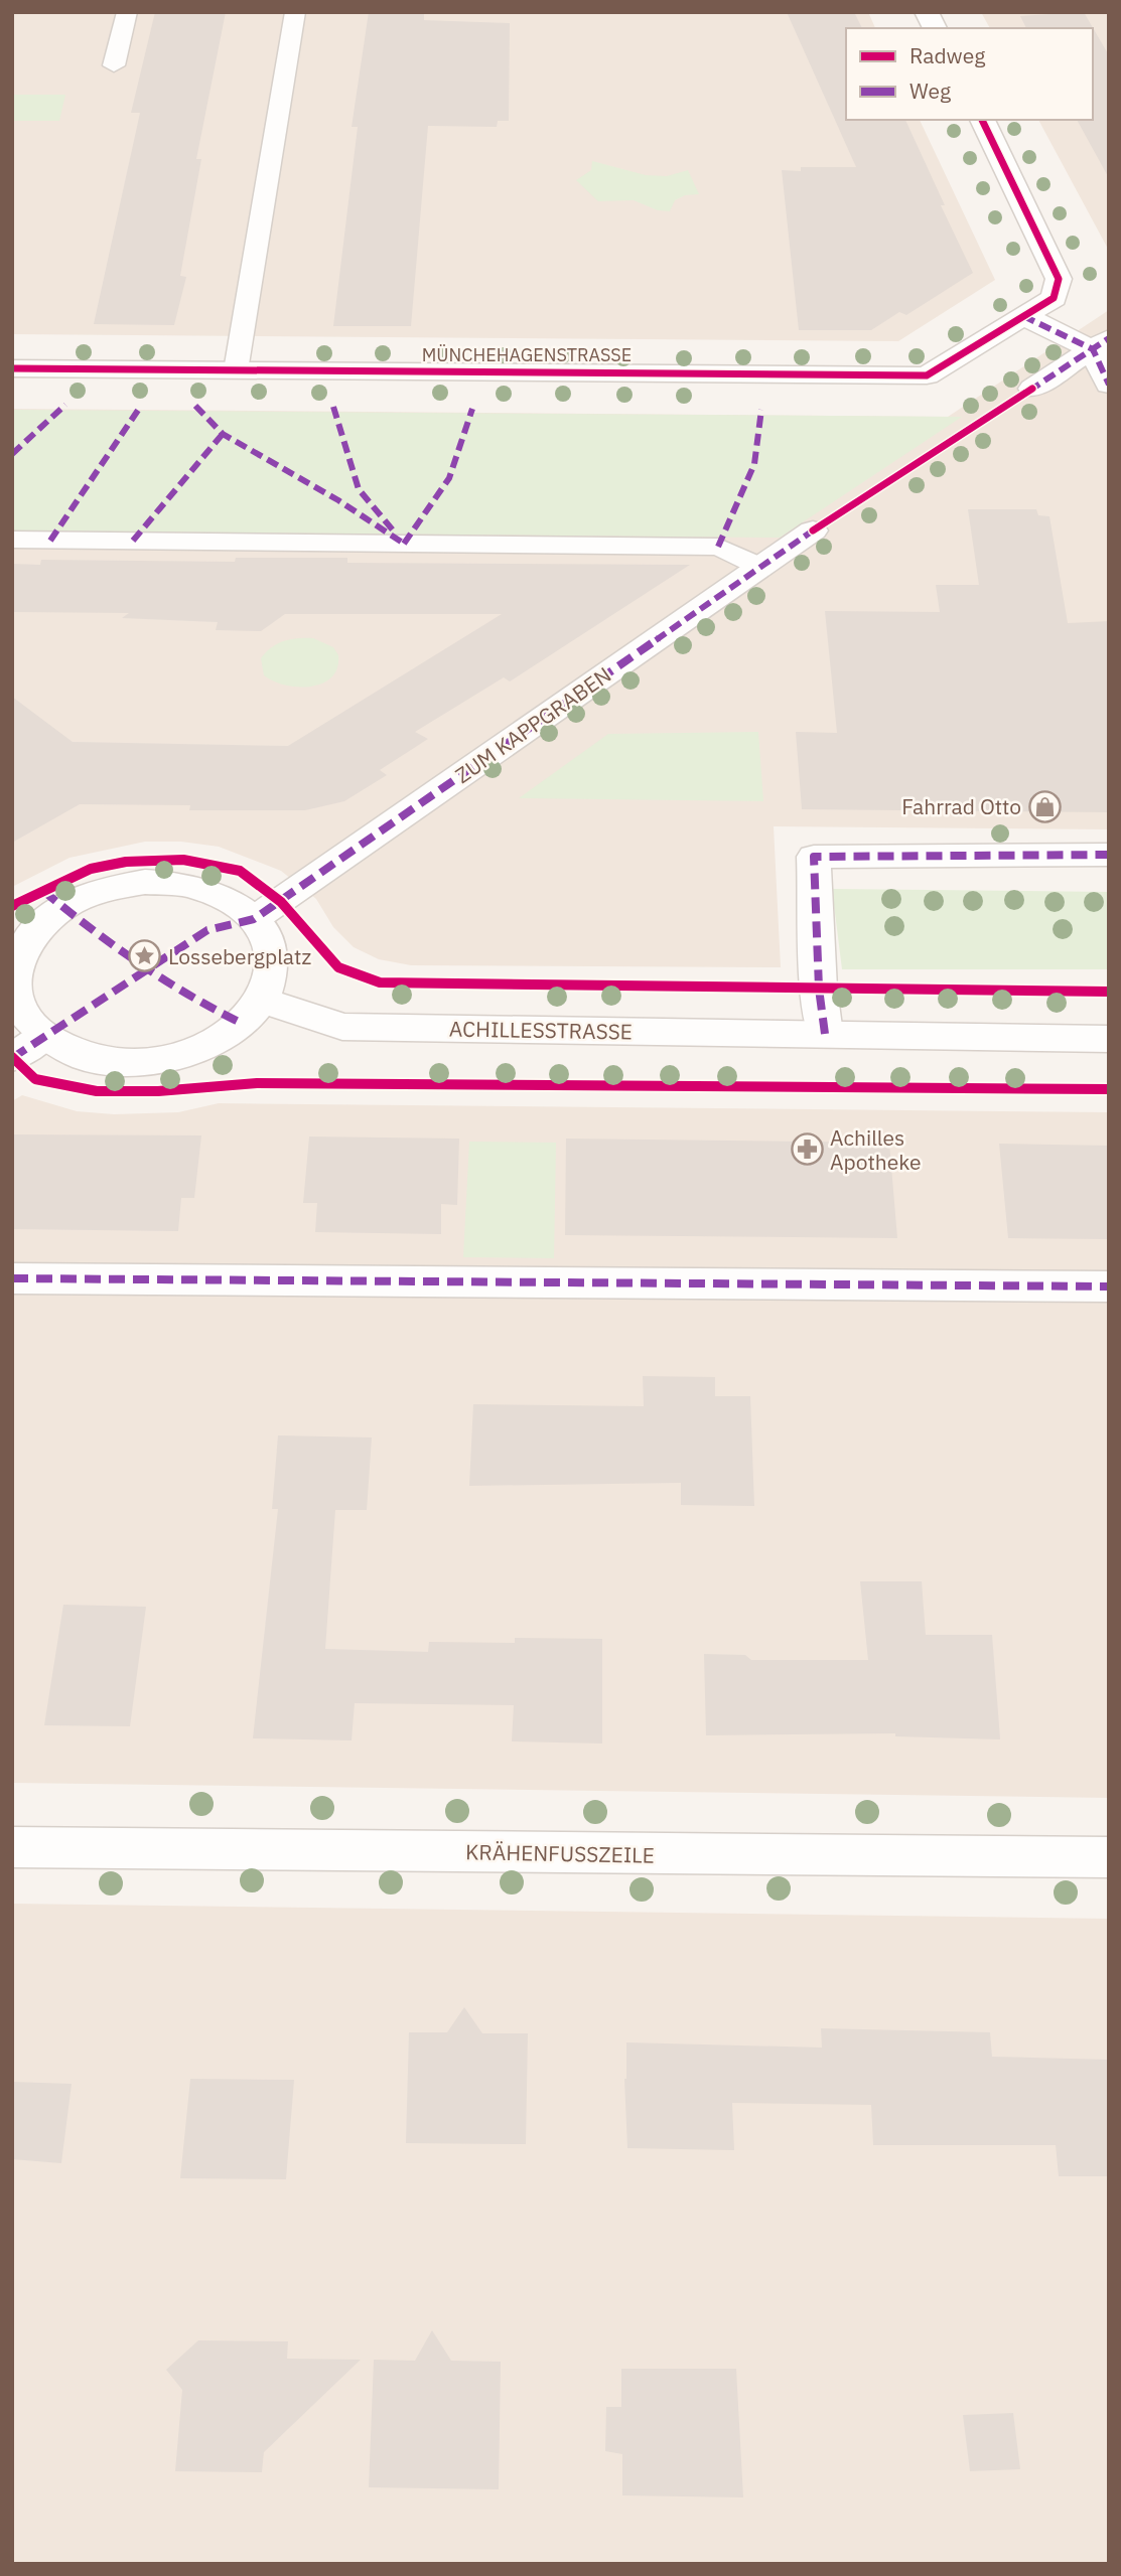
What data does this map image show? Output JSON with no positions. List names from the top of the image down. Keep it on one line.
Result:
{"streets":{"street":["MÜNCHEHAGENSTRASSE","ZUM KAPPGRABEN","ACHILLESSTRASSE","KRÄHENFUSSZEILE"]},"crossings":[["ZUM KAPPGRABEN","ACHILLESSTRASSE"]],"places":{"shop":["Fahrrad Otto"],"place":["Lossebergplatz"],"pharmacy":["Achilles Apotheke"]},"legend":["Radweg","Weg"]}
